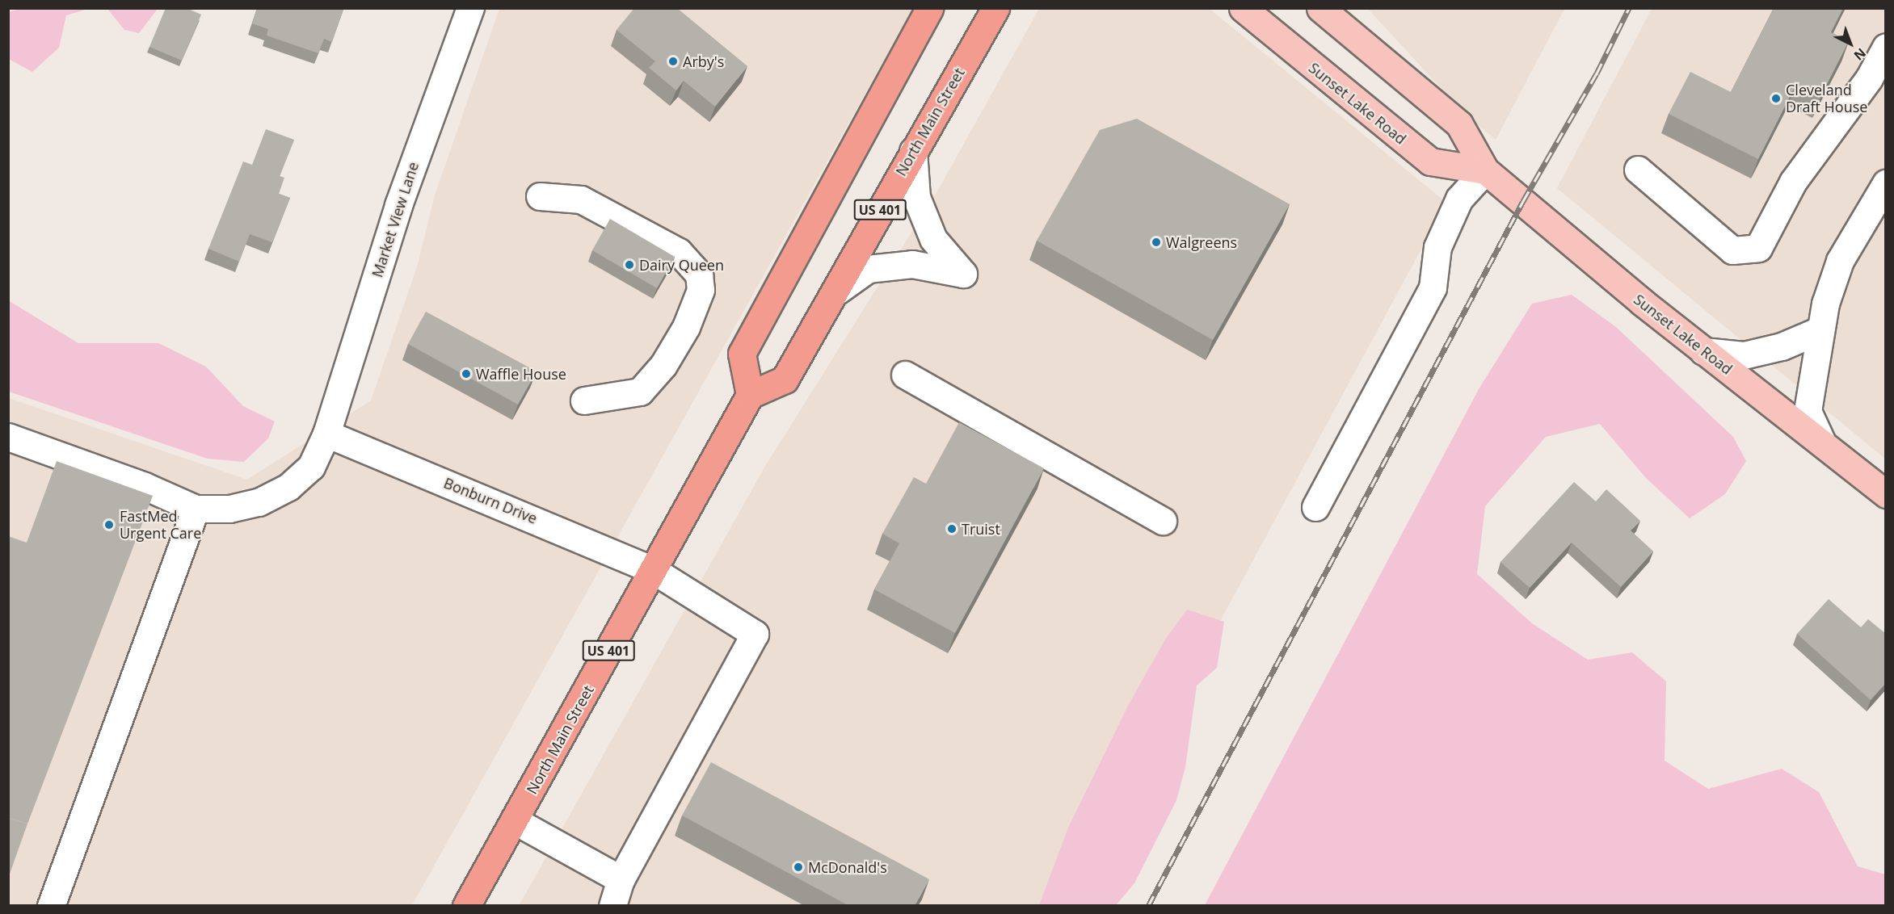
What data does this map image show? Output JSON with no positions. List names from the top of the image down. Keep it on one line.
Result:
{"streets":{"highway":["North Main Street","US 401"],"main road":["Sunset Lake Road"],"street":["Market View Lane","Bonburn Drive"]},"crossings":[["North Main Street","Bonburn Drive"],["Market View Lane","Bonburn Drive"]],"places":["Arby's","Cleveland Draft House","Walgreens","Dairy Queen","Waffle House","FastMed Urgent Care","Truist","McDonald's"],"north":"bottom right"}
